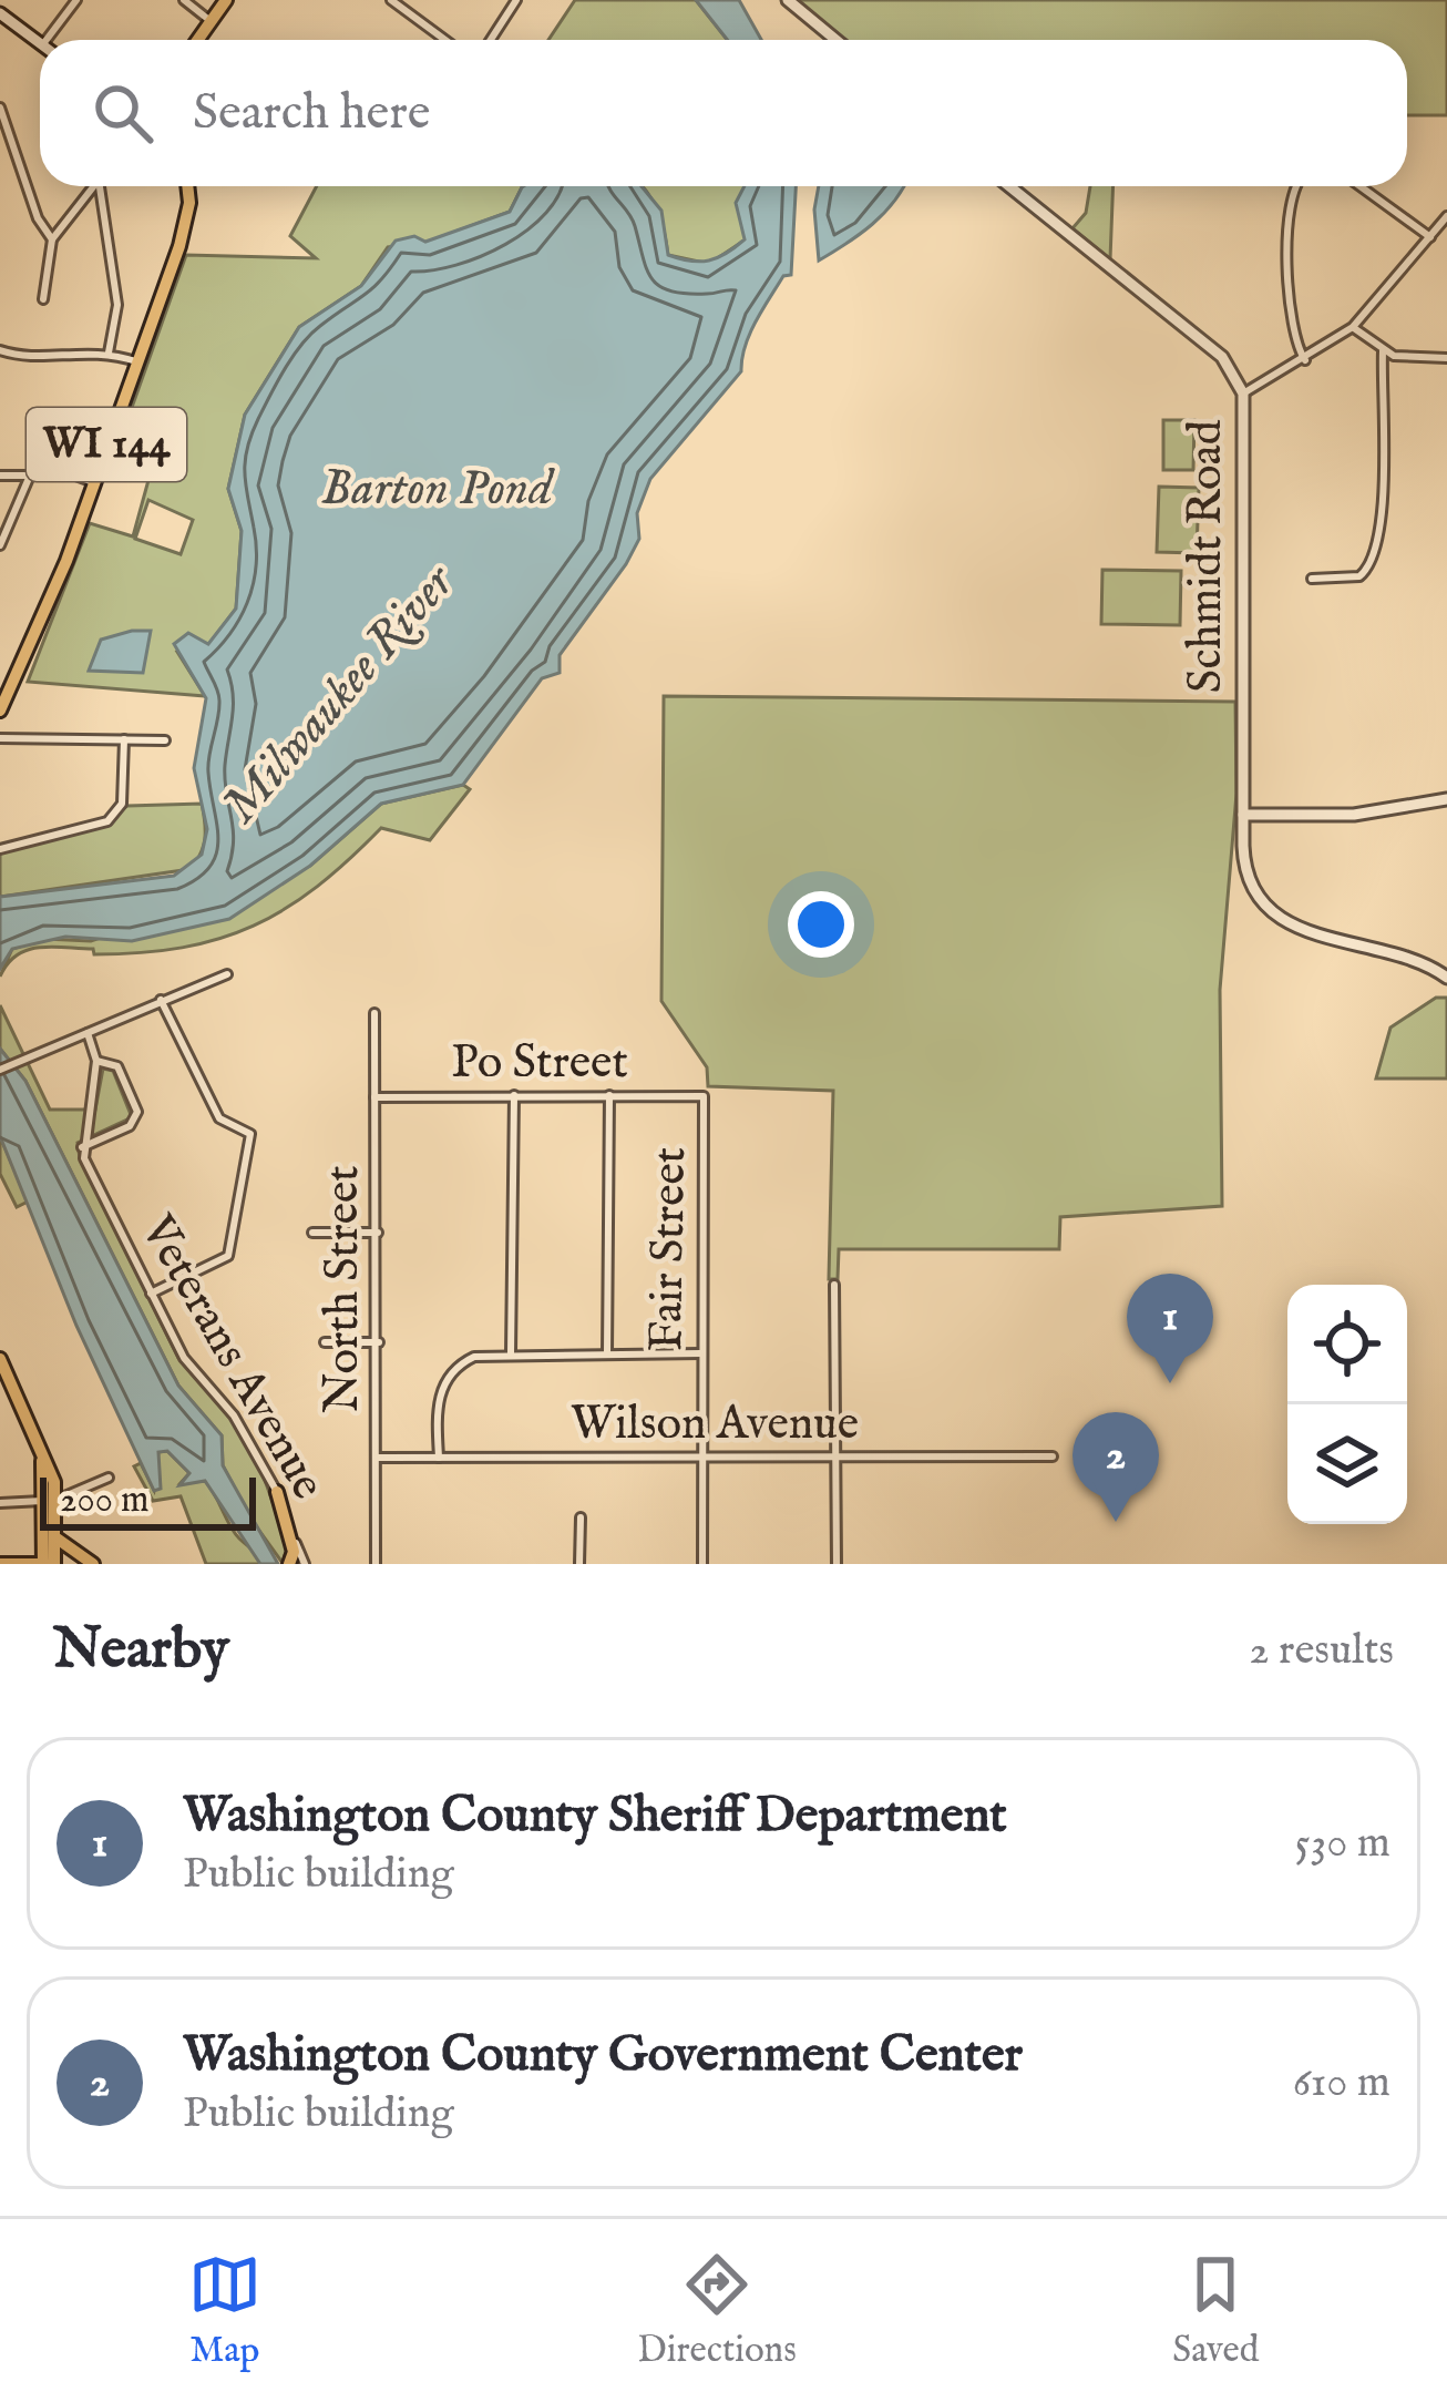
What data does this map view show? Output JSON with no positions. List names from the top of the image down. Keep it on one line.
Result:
{"streets":{"main road":["WI 144"],"street":["Schmidt Road","Po Street","Fair Street","North Street","Veterans Avenue","Wilson Avenue"]},"crossings":[["Po Street","Fair Street"],["Po Street","North Street"],["Fair Street","Wilson Avenue"],["North Street","Wilson Avenue"]],"water":["Barton Pond","Milwaukee River"],"scale_bar":"200 m","page":{"search":"Search here","pins":["1","2"],"scale":"200 m","heading":["Nearby","2 results"],"list":[{"mark":"1","name":"Washington County Sheriff Department","note":"Public building","value":"530 m"},{"mark":"2","name":"Washington County Government Center","note":"Public building","value":"610 m"}],"nav":["Map","Directions","Saved"]}}
